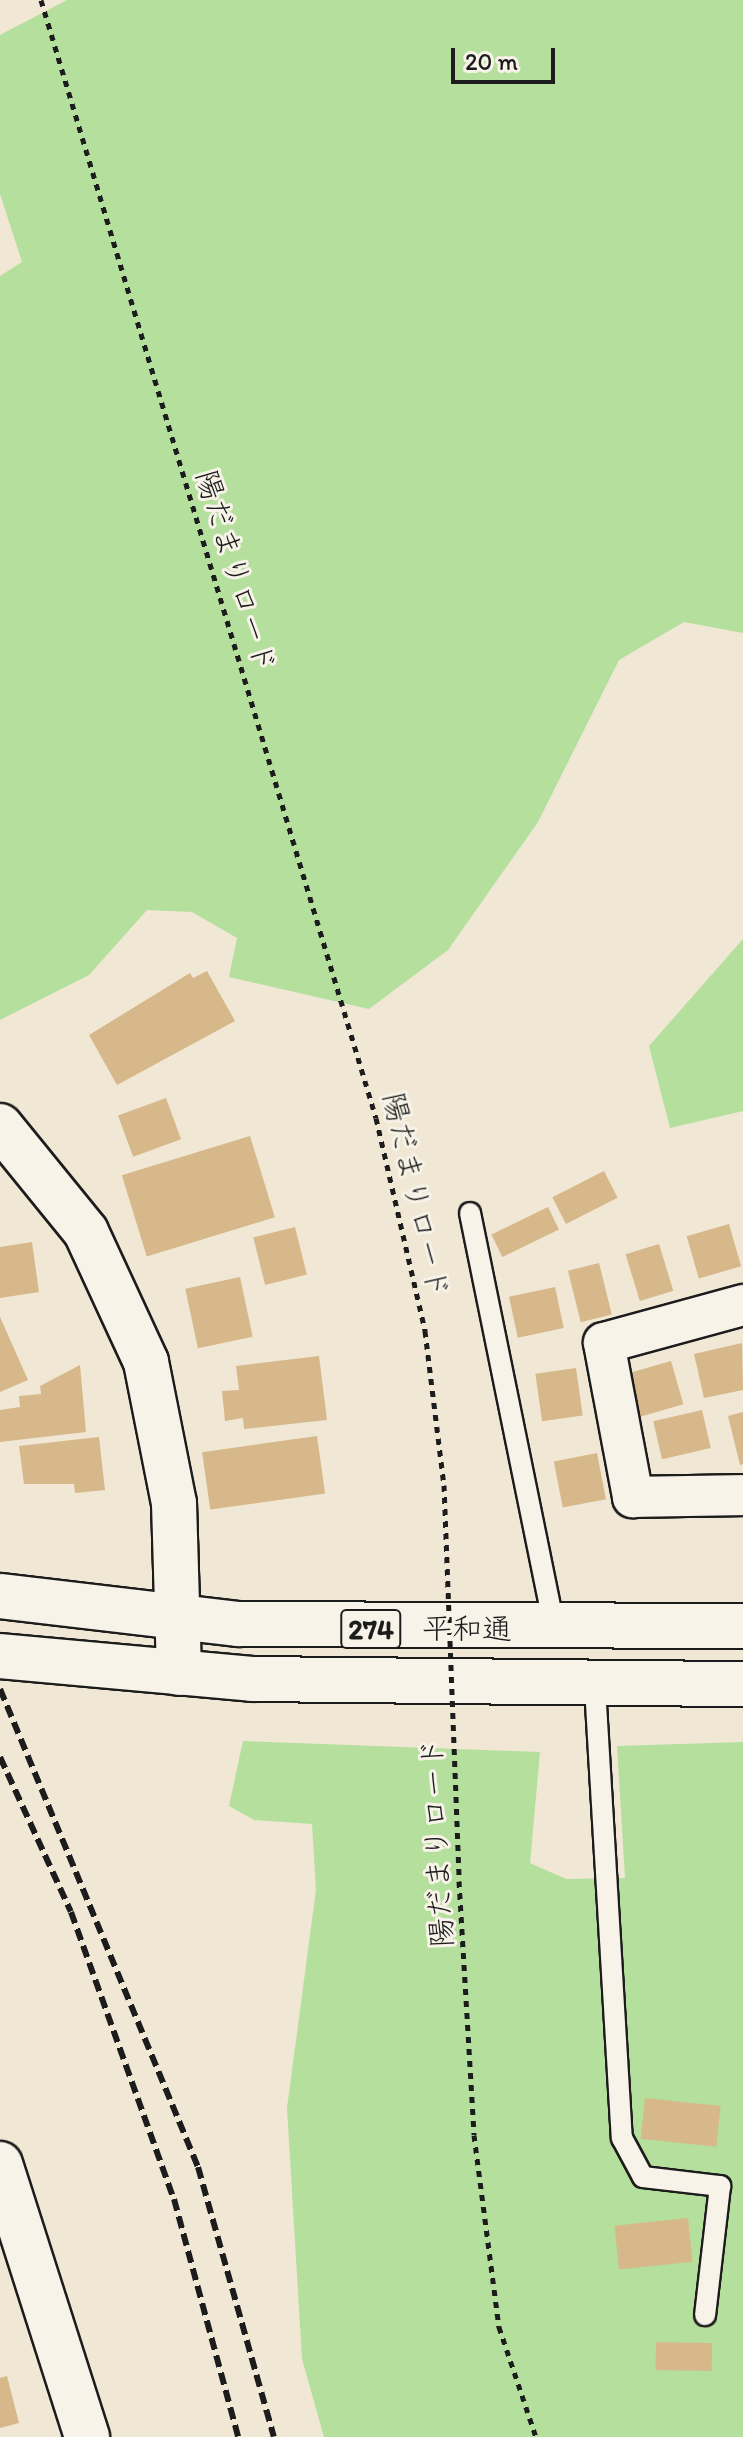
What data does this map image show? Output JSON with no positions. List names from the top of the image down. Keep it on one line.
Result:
{"streets":{"main road":["274","平和通"],"path":["陽だまりロード"]},"scale_bar":"20 m"}
